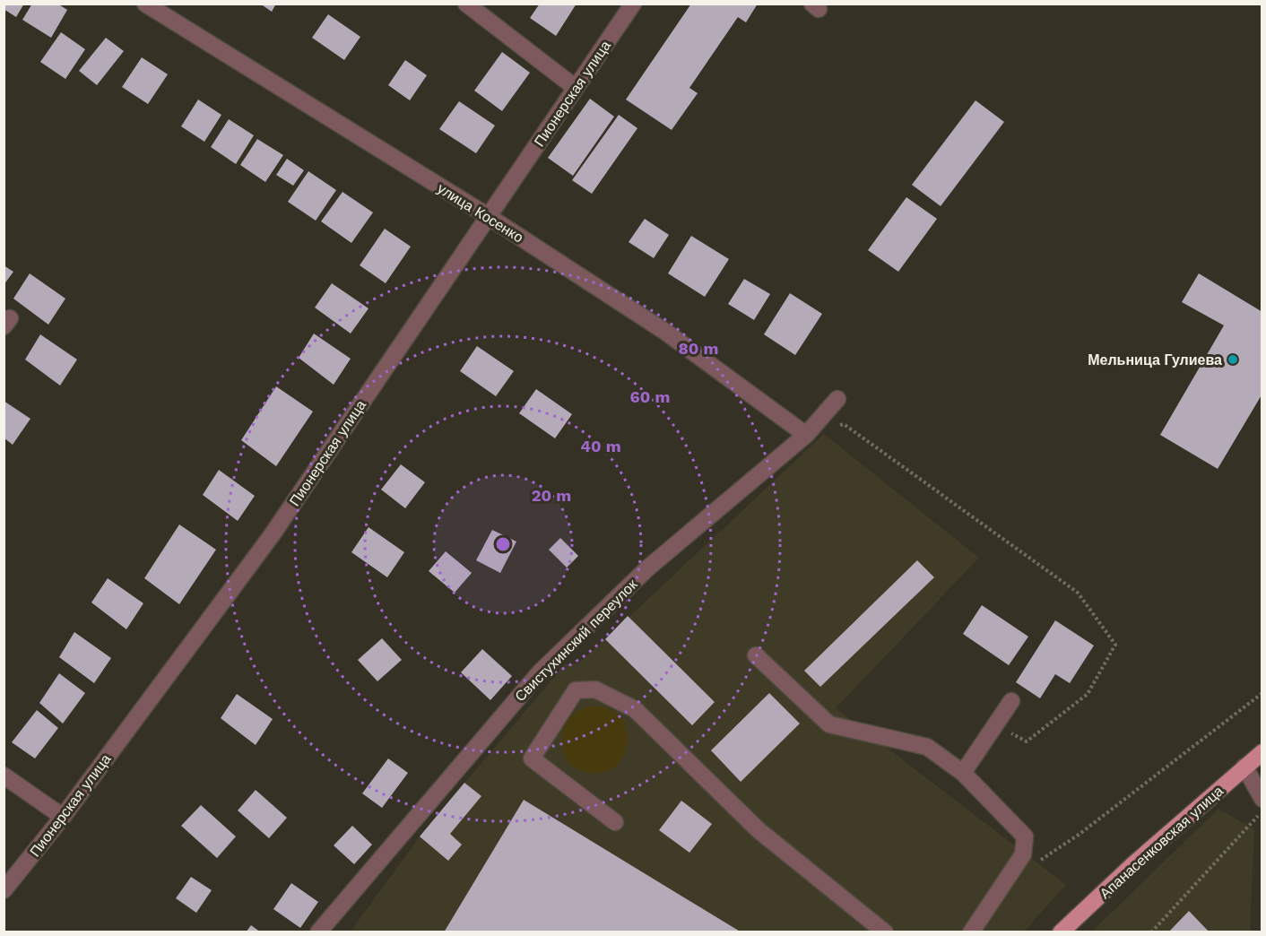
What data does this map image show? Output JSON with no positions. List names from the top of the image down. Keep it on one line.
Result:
{"streets":{"main road":["Апанасенковская улица"],"street":["Пионерская улица","улица Косенко","Свистухинский переулок"]},"crossings":[["Пионерская улица","улица Косенко"],["улица Косенко","Свистухинский переулок"]],"places":["Мельница Гулиева"],"rings":["80 m","60 m","40 m","20 m"]}
